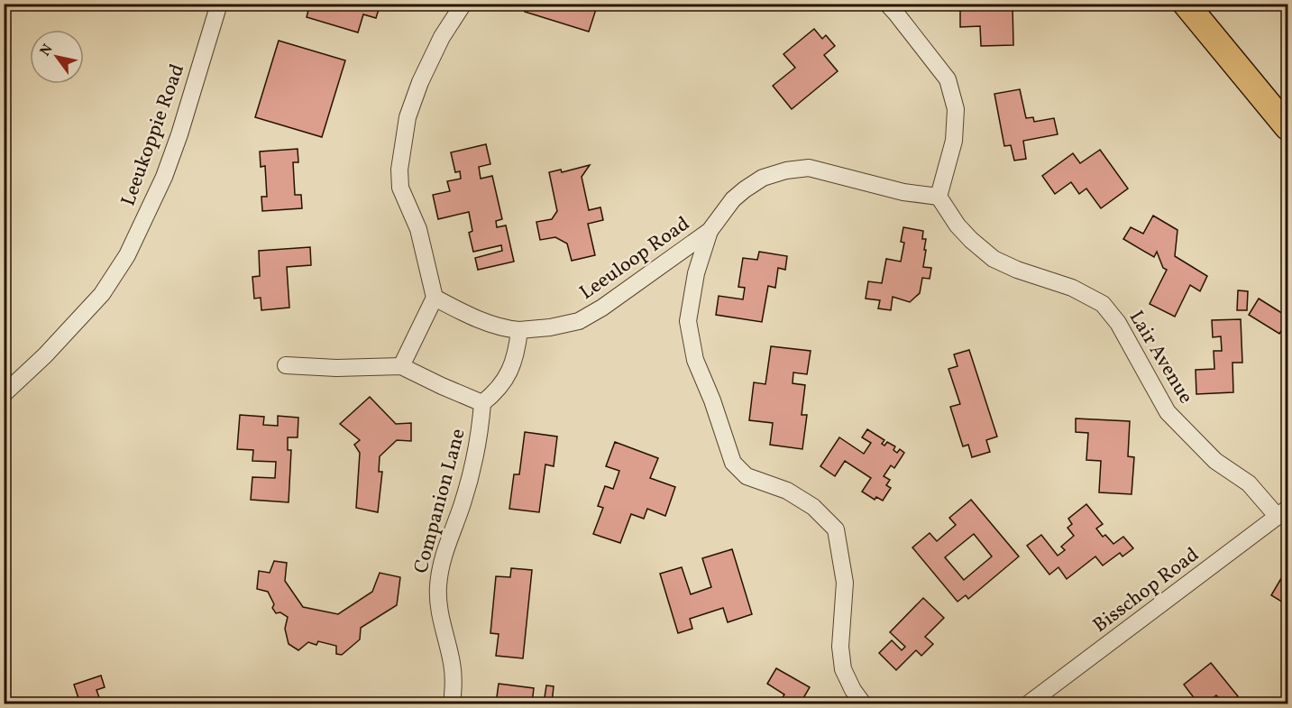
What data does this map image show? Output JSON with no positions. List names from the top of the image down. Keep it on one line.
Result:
{"streets":{"street":["Leeukoppie Road","Leeuloop Road","Lair Avenue","Companion Lane","Bisschop Road"]},"crossings":[["Leeuloop Road","Lair Avenue"],["Lair Avenue","Bisschop Road"]],"north":"top left"}
